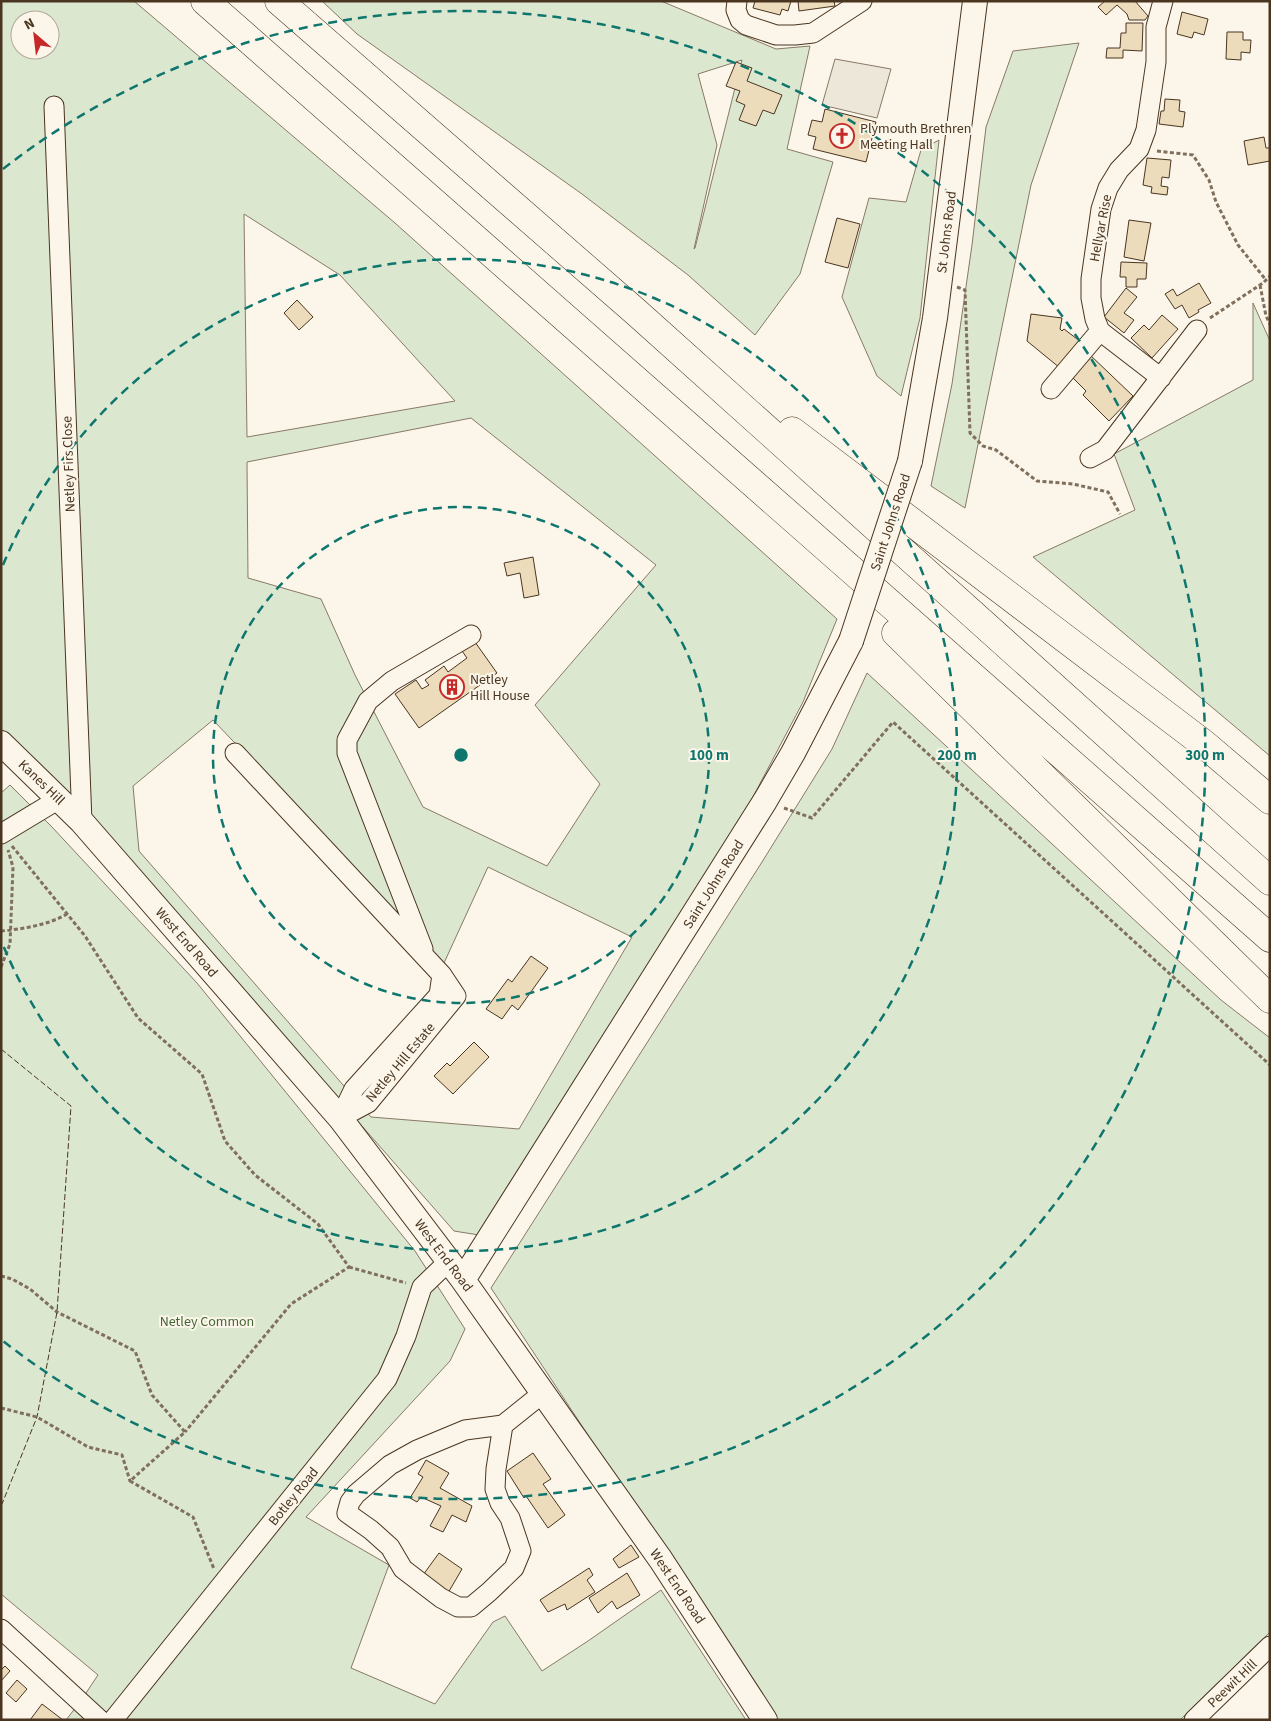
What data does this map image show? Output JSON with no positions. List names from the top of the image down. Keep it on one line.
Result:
{"streets":{"main road":["St Johns Road","Saint Johns Road","Kanes Hill","West End Road"],"street":["Hellyar Rise","Netley Firs Close","Netley Hill Estate","Botley Road","Peewit Hill"]},"crossings":[["St Johns Road","Saint Johns Road"],["Netley Firs Close","Kanes Hill"],["Netley Firs Close","West End Road"],["Saint Johns Road","West End Road"],["Kanes Hill","West End Road"],["West End Road","Netley Hill Estate"],["West End Road","Botley Road"]],"parks":["Netley Common"],"places":{"church":["Plymouth Brethren Meeting Hall"],"building":["Netley Hill House"]},"north":"top left","rings":["100 m","200 m","300 m"]}
